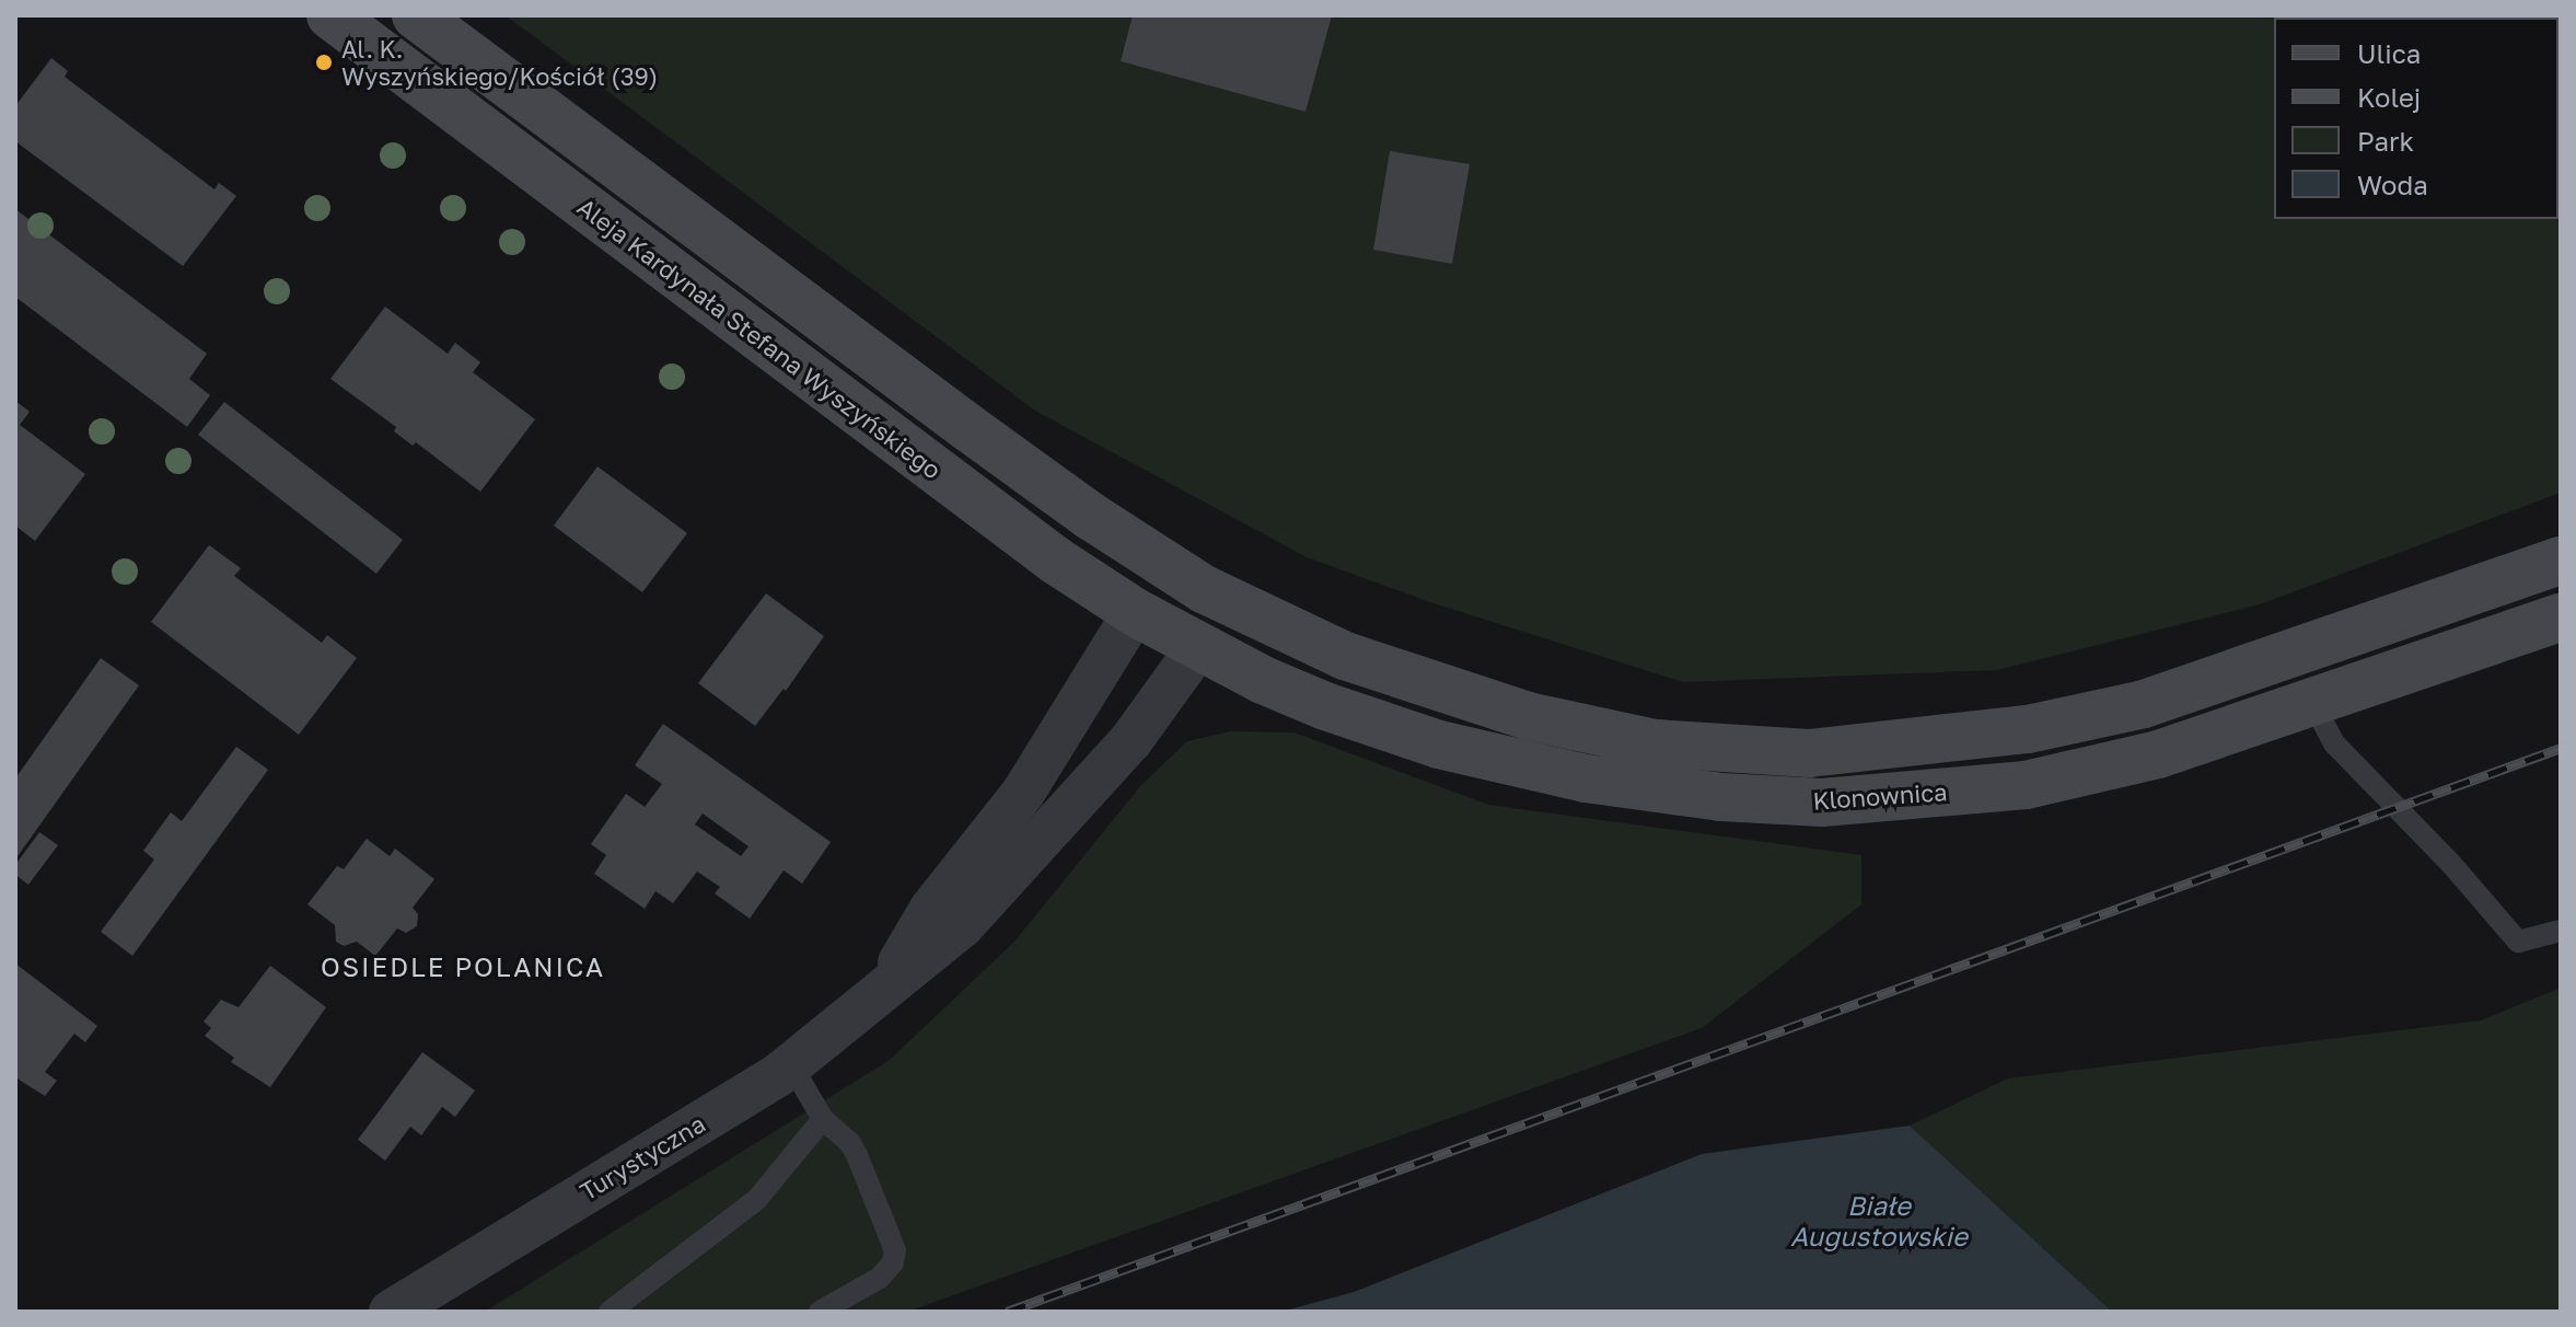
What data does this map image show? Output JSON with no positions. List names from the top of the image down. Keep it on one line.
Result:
{"streets":{"main road":["Aleja Kardynała Stefana Wyszyńskiego","Klonownica"],"street":["Turystyczna"]},"crossings":[["Aleja Kardynała Stefana Wyszyńskiego","Klonownica"],["Aleja Kardynała Stefana Wyszyńskiego","Turystyczna"],["Klonownica","Turystyczna"]],"districts":["OSIEDLE POLANICA"],"water":["Białe Augustowskie"],"places":["Al. K. Wyszyńskiego/Kościół (39)"],"legend":["Ulica","Kolej","Park","Woda"]}
